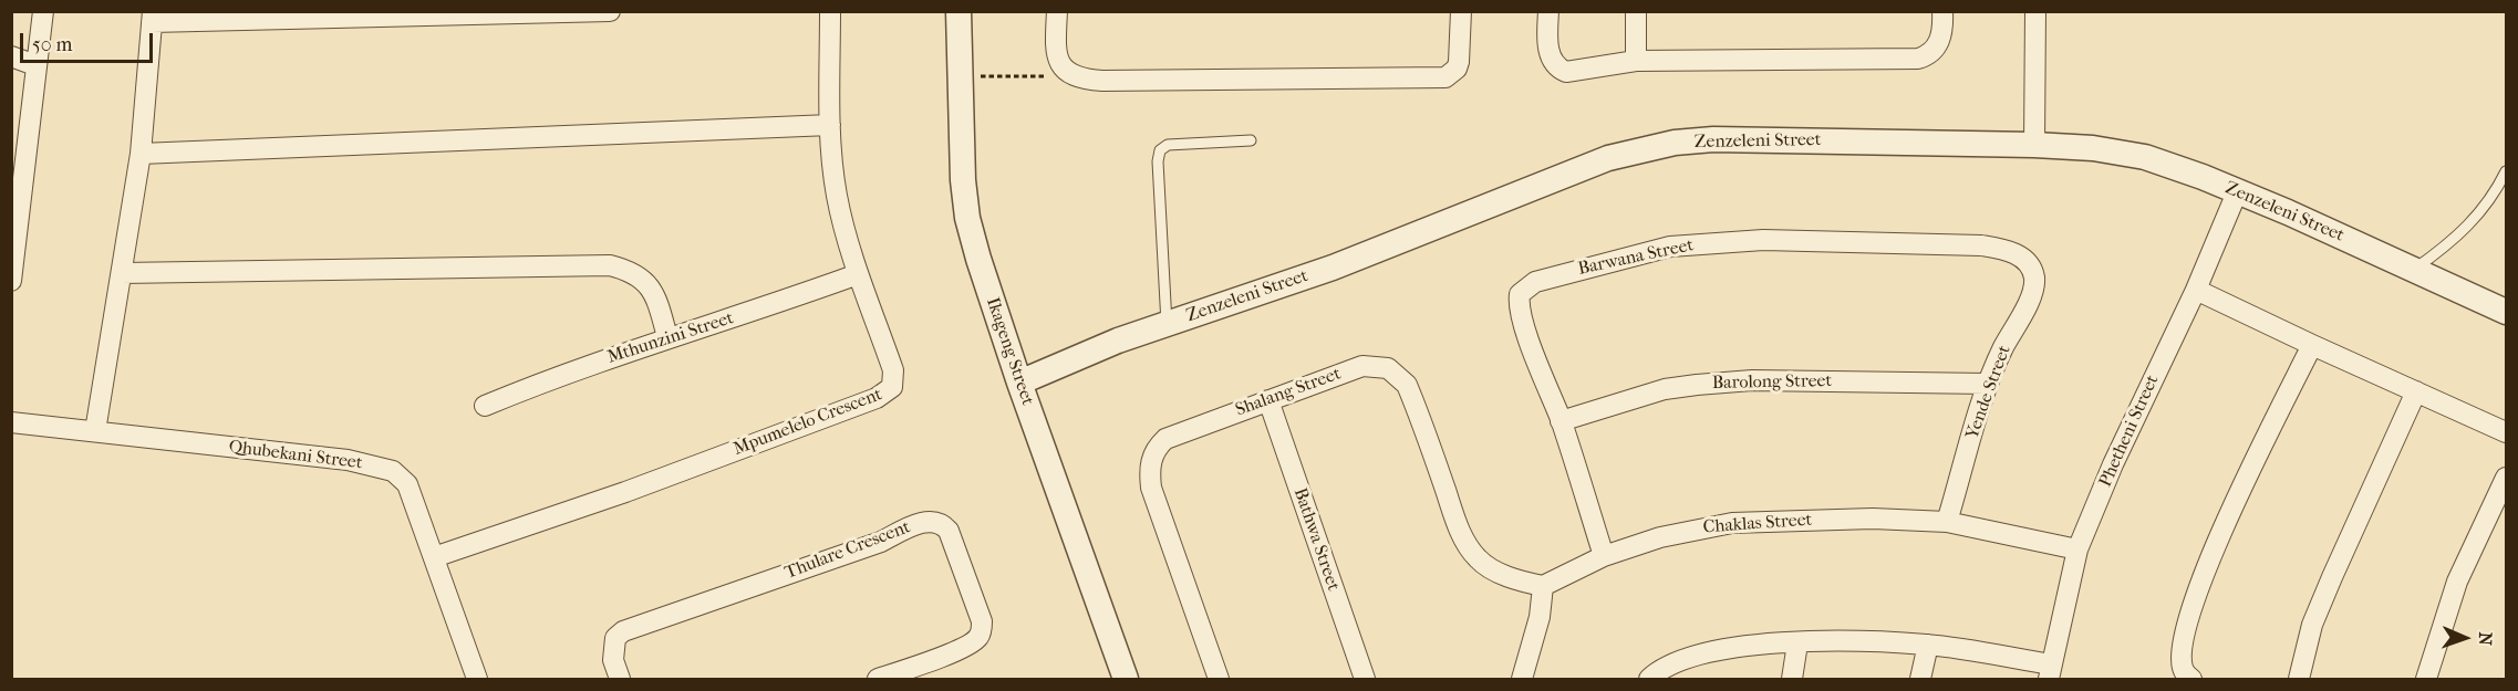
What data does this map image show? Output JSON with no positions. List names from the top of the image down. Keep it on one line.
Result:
{"streets":{"street":["Zenzeleni Street","Barwana Street","Mthunzini Street","Ikageng Street","Barolong Street","Shalang Street","Yende Street","Mpumelelo Crescent","Phetheni Street","Qhubekani Street","Chaklas Street","Bathwa Street","Thulare Crescent"]},"crossings":[["Zenzeleni Street","Ikageng Street"],["Zenzeleni Street","Phetheni Street"],["Barwana Street","Barolong Street"],["Barwana Street","Yende Street"],["Barwana Street","Chaklas Street"],["Mthunzini Street","Mpumelelo Crescent"],["Barolong Street","Yende Street"],["Shalang Street","Chaklas Street"],["Shalang Street","Bathwa Street"],["Yende Street","Chaklas Street"],["Mpumelelo Crescent","Qhubekani Street"],["Phetheni Street","Chaklas Street"]],"scale_bar":"50 m","north":"right"}
